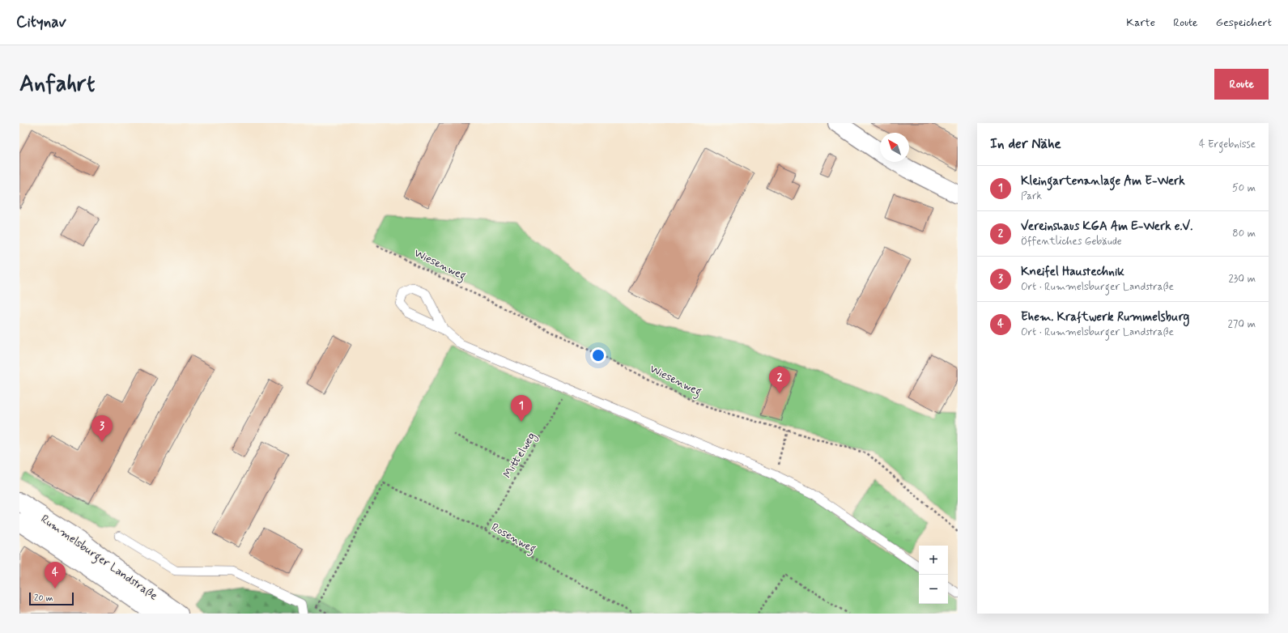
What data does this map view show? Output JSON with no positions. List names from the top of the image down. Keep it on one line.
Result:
{"streets":{"main road":["Rummelsburger Landstraße"],"path":["Wiesenweg","Mittelweg","Rosenweg"]},"crossings":[["Mittelweg","Rosenweg"]],"scale_bar":"20 m","north":"top left","page":{"header":"Citynav","nav":["Karte","Route","Gespeichert"],"buttons":"Route","title":"Anfahrt","heading":["In der Nähe","4 Ergebnisse"],"list":[{"mark":"1","name":"Kleingartenanlage Am E-Werk","note":"Park","value":"50 m"},{"mark":"2","name":"Vereinshaus KGA Am E-Werk e.V.","note":"Öffentliches Gebäude","value":"80 m"},{"mark":"3","name":"Kneifel Haustechnik","note":"Ort · Rummelsburger Landstraße","value":"230 m"},{"mark":"4","name":"Ehem. Kraftwerk Rummelsburg","note":"Ort · Rummelsburger Landstraße","value":"270 m"}],"pins":["2","1","3","4"],"map_buttons":["+","−"],"scale":"20 m"}}
